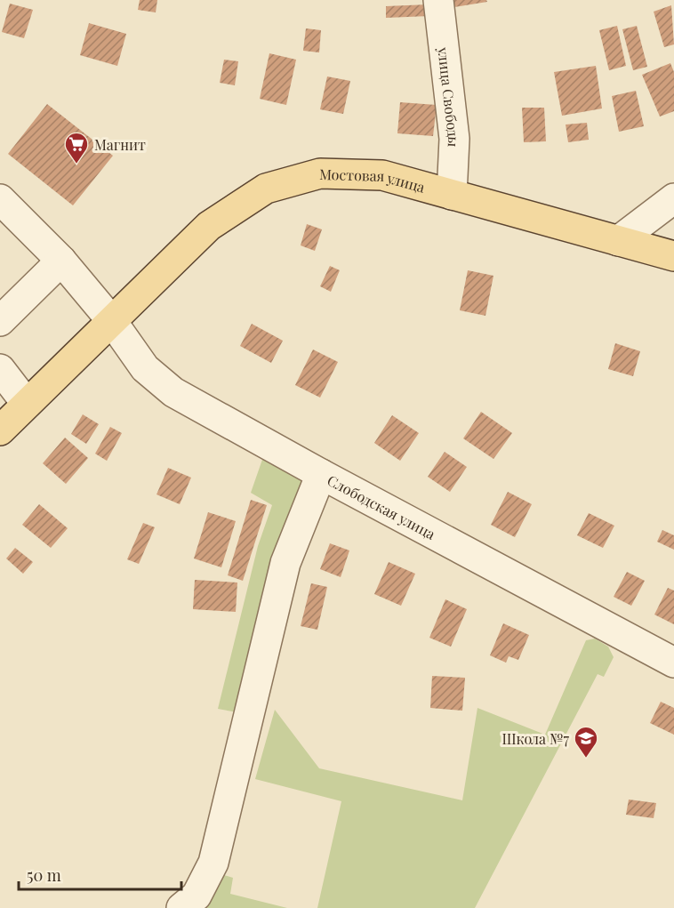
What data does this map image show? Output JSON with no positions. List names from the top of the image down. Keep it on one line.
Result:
{"streets":{"main road":["Мостовая улица"],"street":["улица Свободы","Слободская улица"]},"crossings":[["улица Свободы","Мостовая улица"],["Мостовая улица","Слободская улица"]],"places":{"supermarket":["Магнит"],"school or university":["Школа №7"]},"scale_bar":"50 m"}
